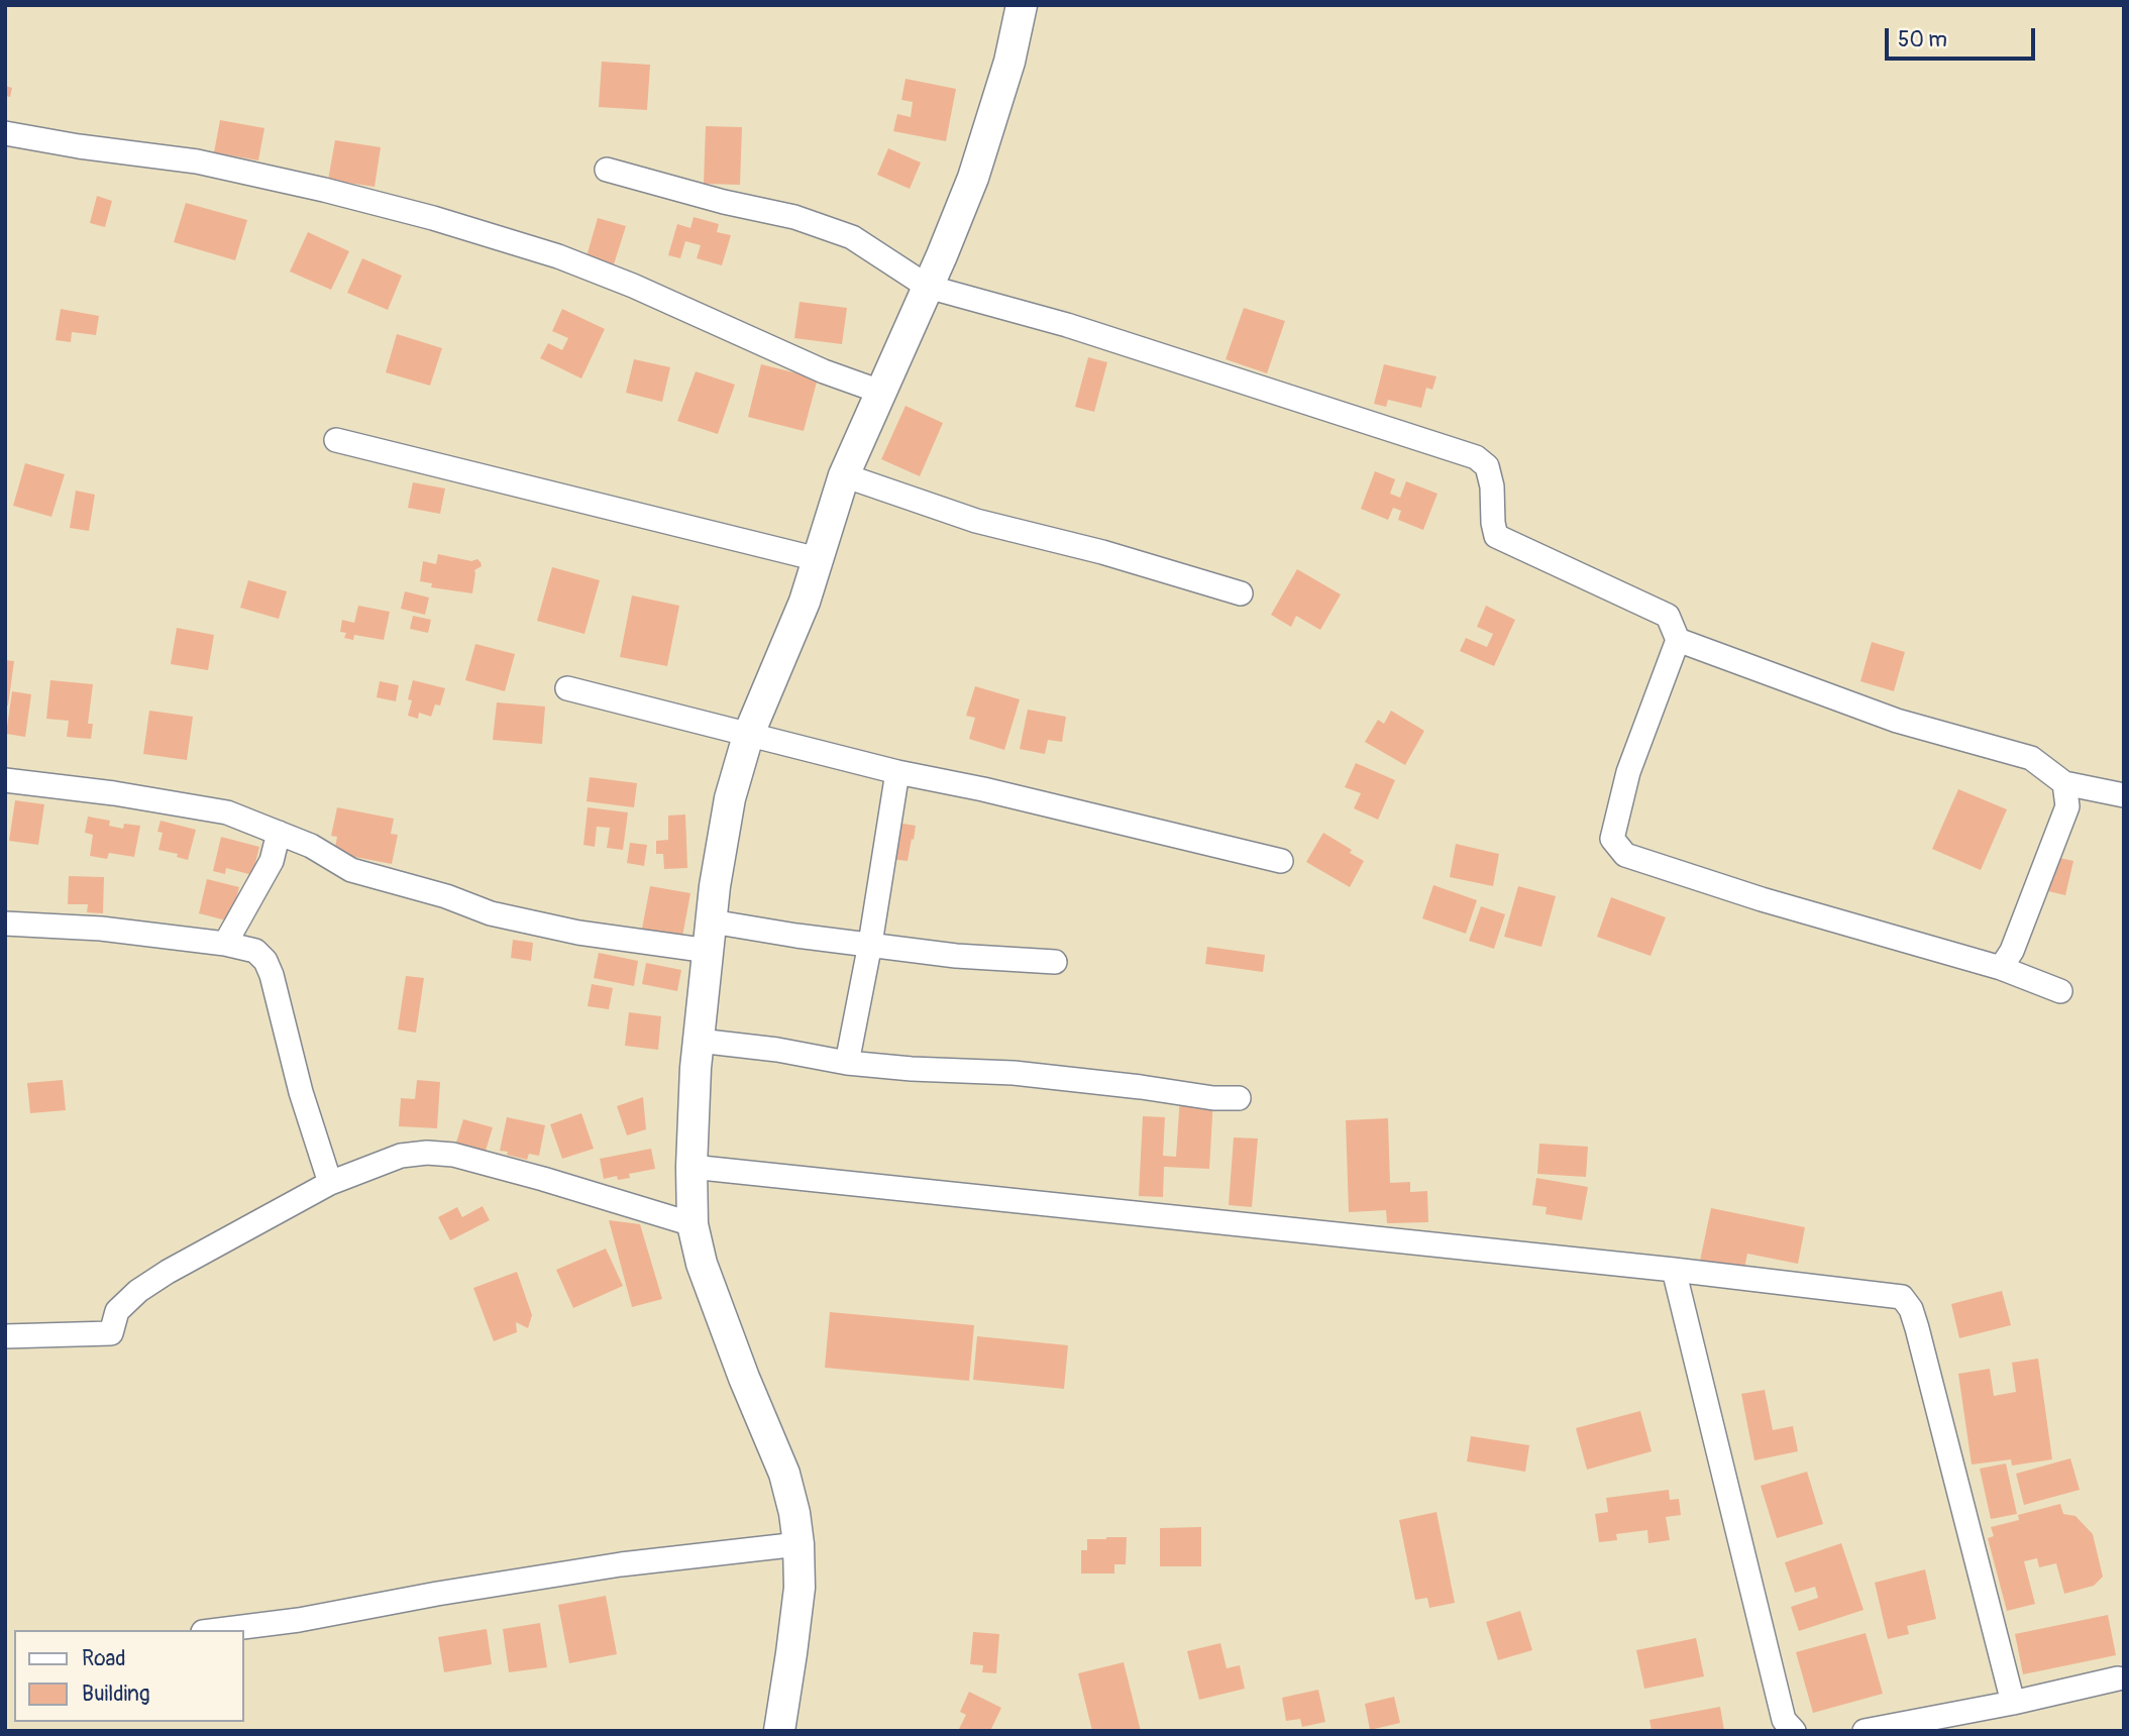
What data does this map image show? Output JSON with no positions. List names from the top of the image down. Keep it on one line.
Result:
{"legend":["Road","Building"],"scale_bar":"50 m"}
